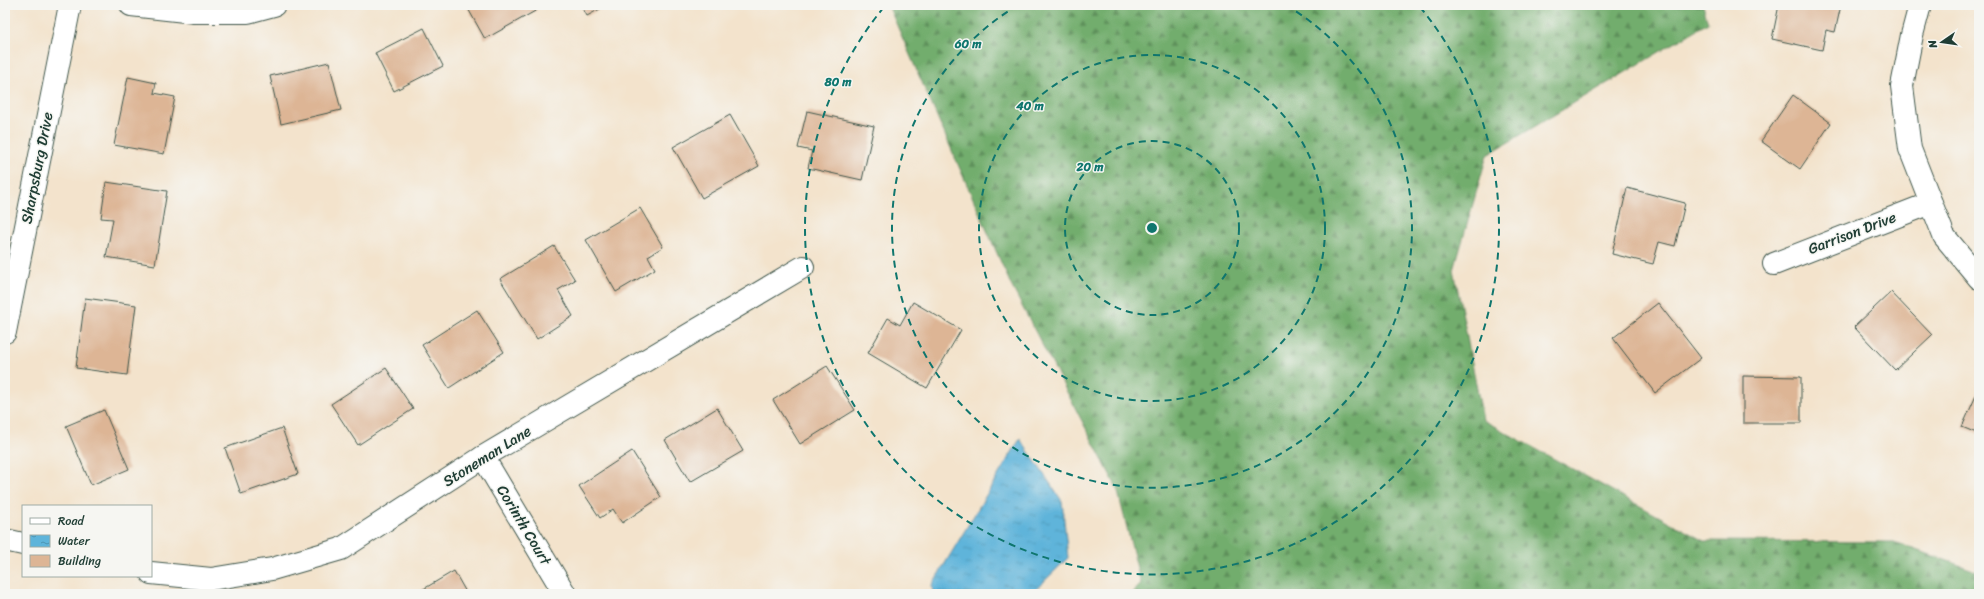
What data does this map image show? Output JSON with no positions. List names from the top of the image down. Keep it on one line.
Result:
{"streets":{"street":["Sharpsburg Drive","Garrison Drive","Stoneman Lane","Corinth Court"]},"crossings":[["Stoneman Lane","Corinth Court"]],"legend":["Road","Water","Building"],"north":"left","rings":["60 m","80 m","40 m","20 m"]}
